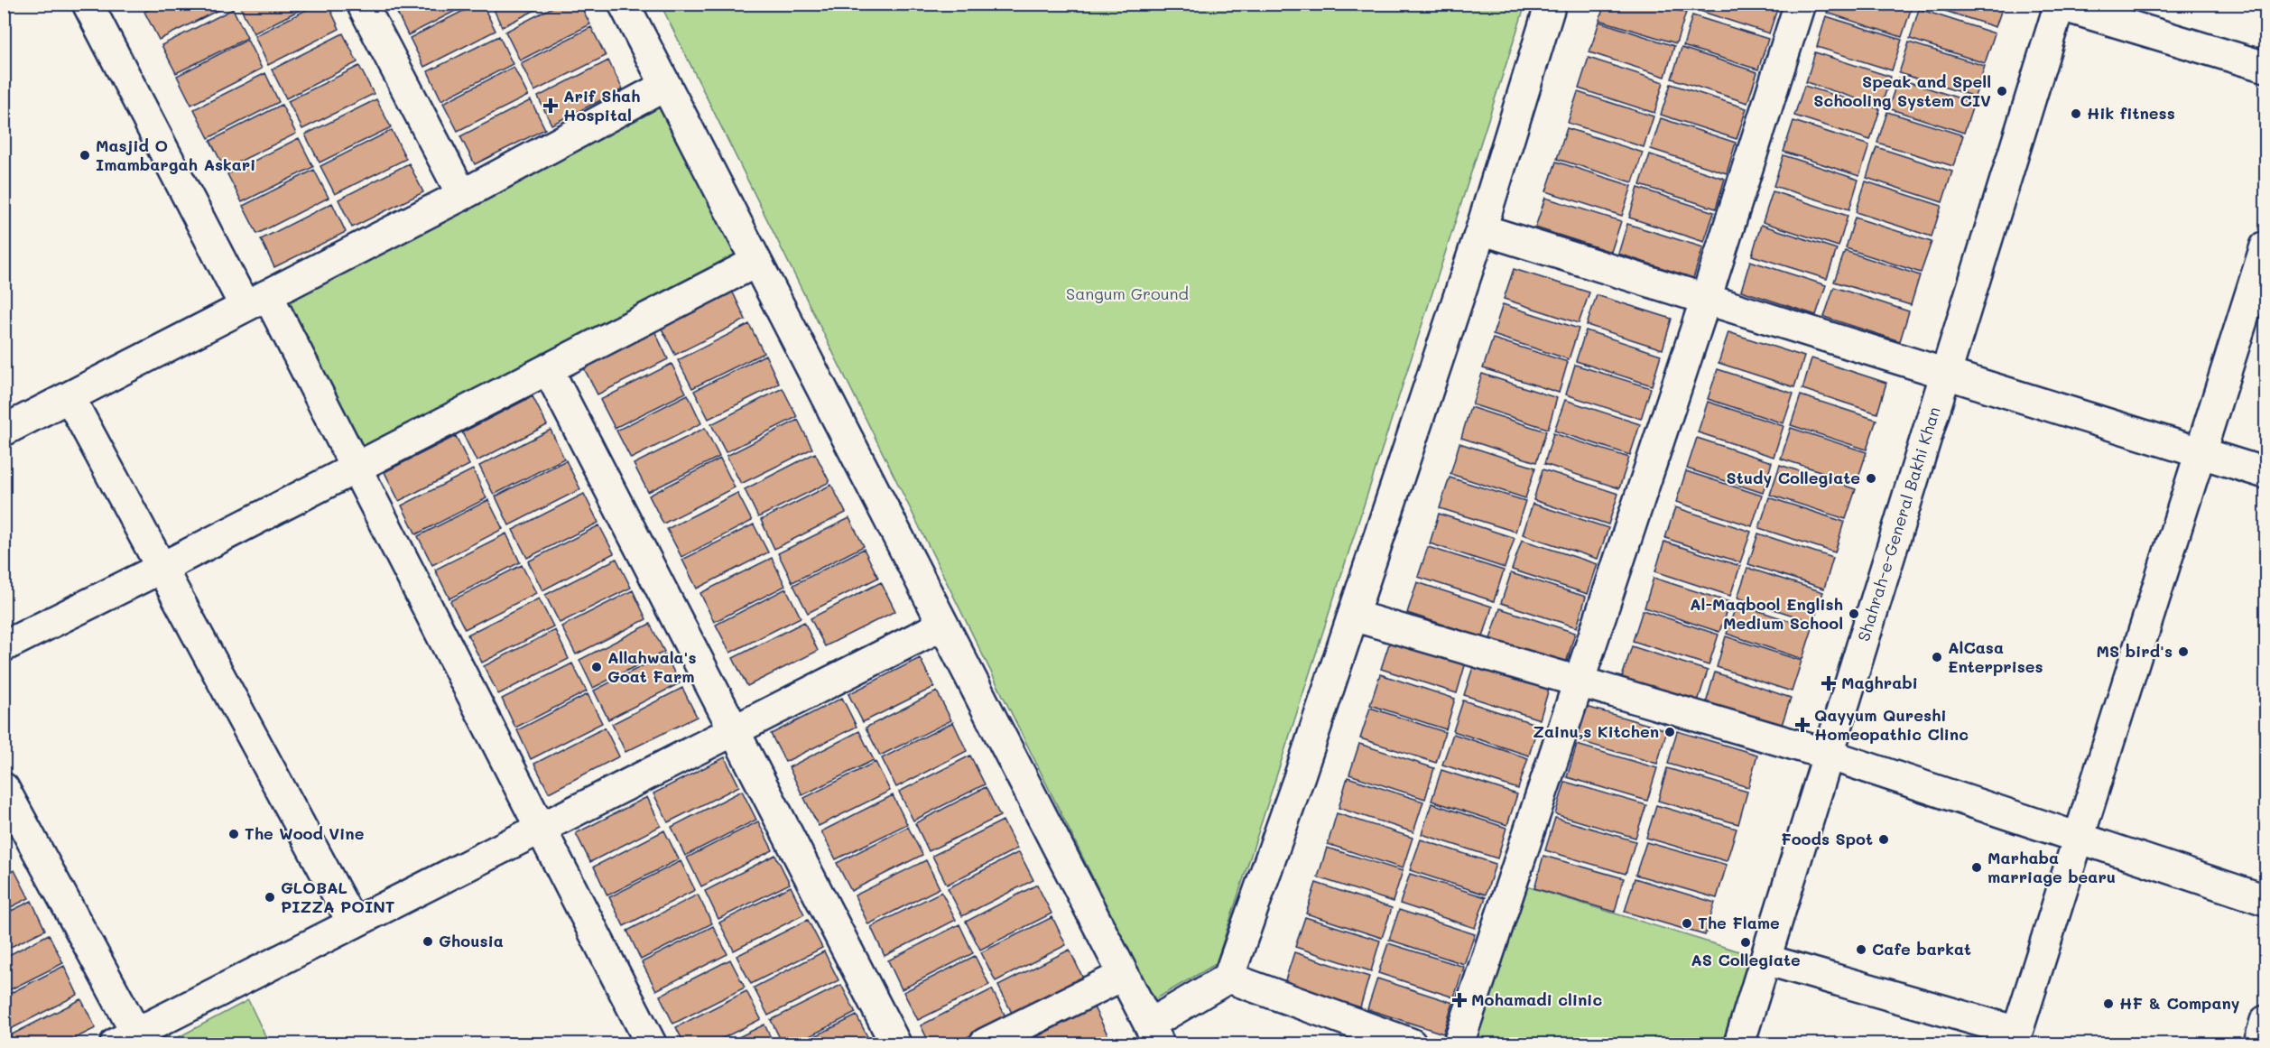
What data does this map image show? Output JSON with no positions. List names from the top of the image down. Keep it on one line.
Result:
{"streets":{"street":["Shahrah-e-General Bakhi Khan"]},"parks":["Sangum Ground"],"places":{"other":["Speak and Spell Schooling System CIV","Hik fitness","Masjid O Imambargah Askari","Study Collegiate","Al-Maqbool English Medium School","MS bird's","AlCasa Enterprises","Allahwala's Goat Farm","Zainu,s Kitchen","The Wood Vine","Foods Spot","Marhaba marriage bearu","GLOBAL PIZZA POINT","The Flame","Ghousia","AS Collegiate","Cafe barkat","HF & Company"],"health":["Arif Shah Hospital","Maghrabi","Qayyum Qureshi Homeopathic Clinc","Mohamadi clinic"]}}
